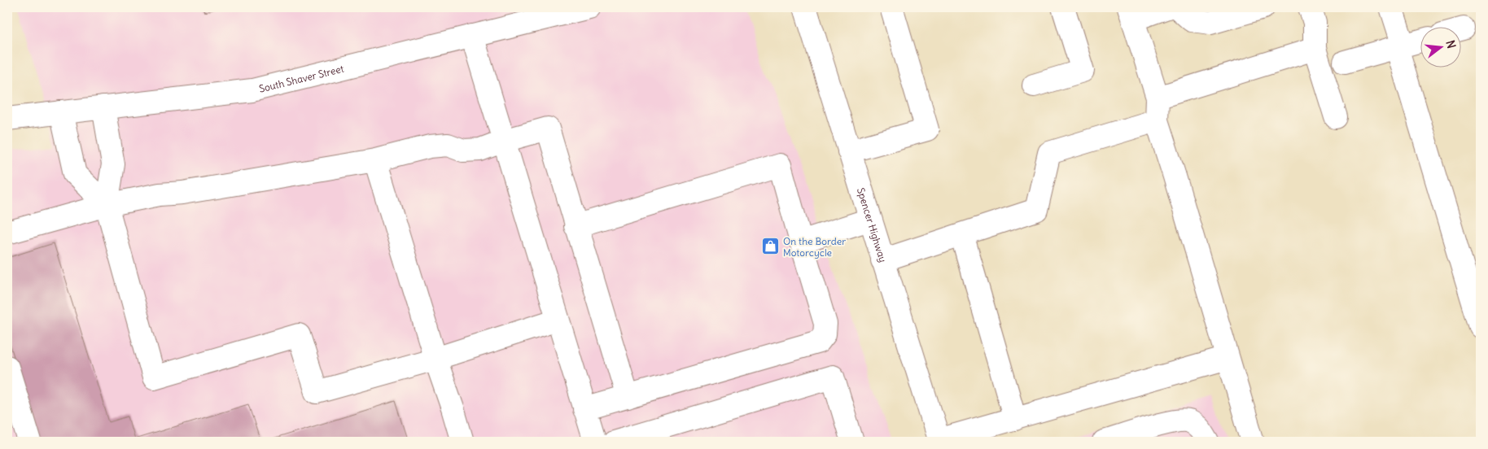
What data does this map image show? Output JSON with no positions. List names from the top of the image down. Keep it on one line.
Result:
{"streets":{"main road":["South Shaver Street","Spencer Highway"]},"places":{"shop":["On the Border Motorcycle"]},"north":"right"}
